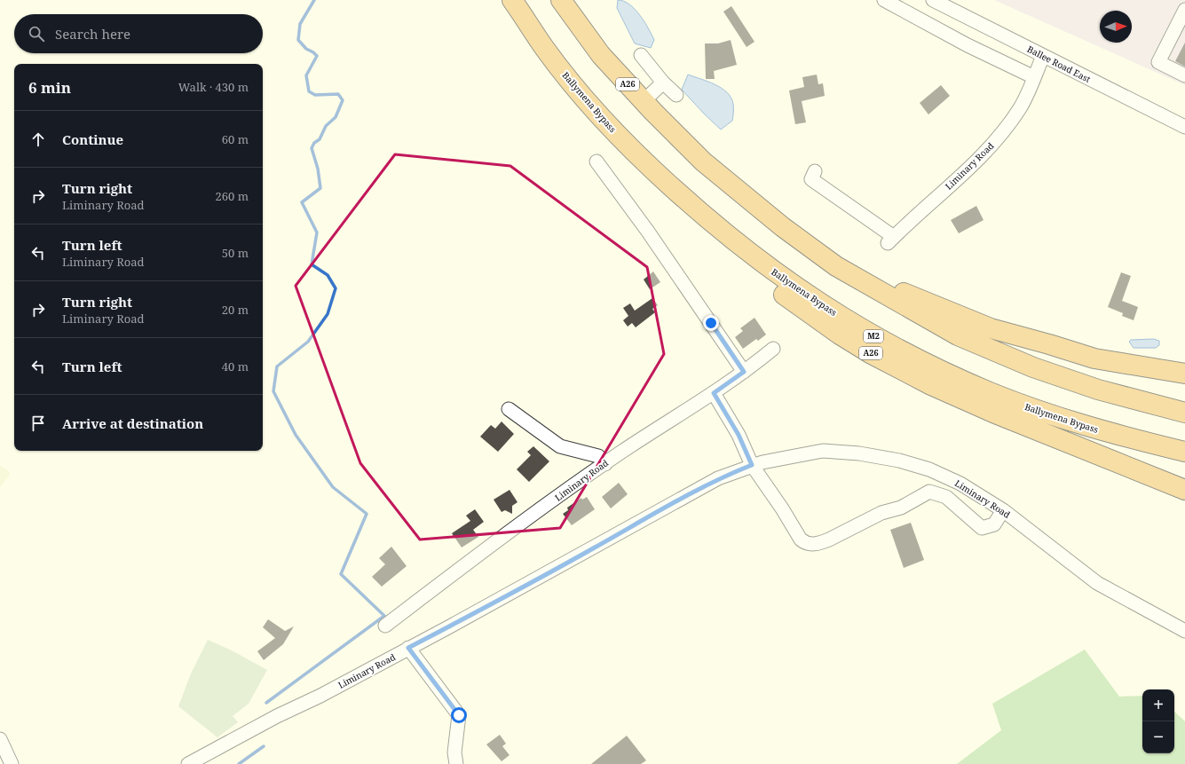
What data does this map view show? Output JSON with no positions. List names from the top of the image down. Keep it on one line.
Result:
{"streets":{"highway":["A26","Ballymena Bypass","M2"],"street":["Ballee Road East","Liminary Road"]},"crossings":[["Ballee Road East","Liminary Road"],["A26","Ballymena Bypass"]],"north":"right","page":{"search":"Search here","heading":["6 min","Walk · 430 m"],"list":[["Continue","60 m"],["Turn right","Liminary Road","260 m"],["Turn left","Liminary Road","50 m"],["Turn right","Liminary Road","20 m"],["Turn left","40 m"],"Arrive at destination"],"map_buttons":["+","−"]}}
